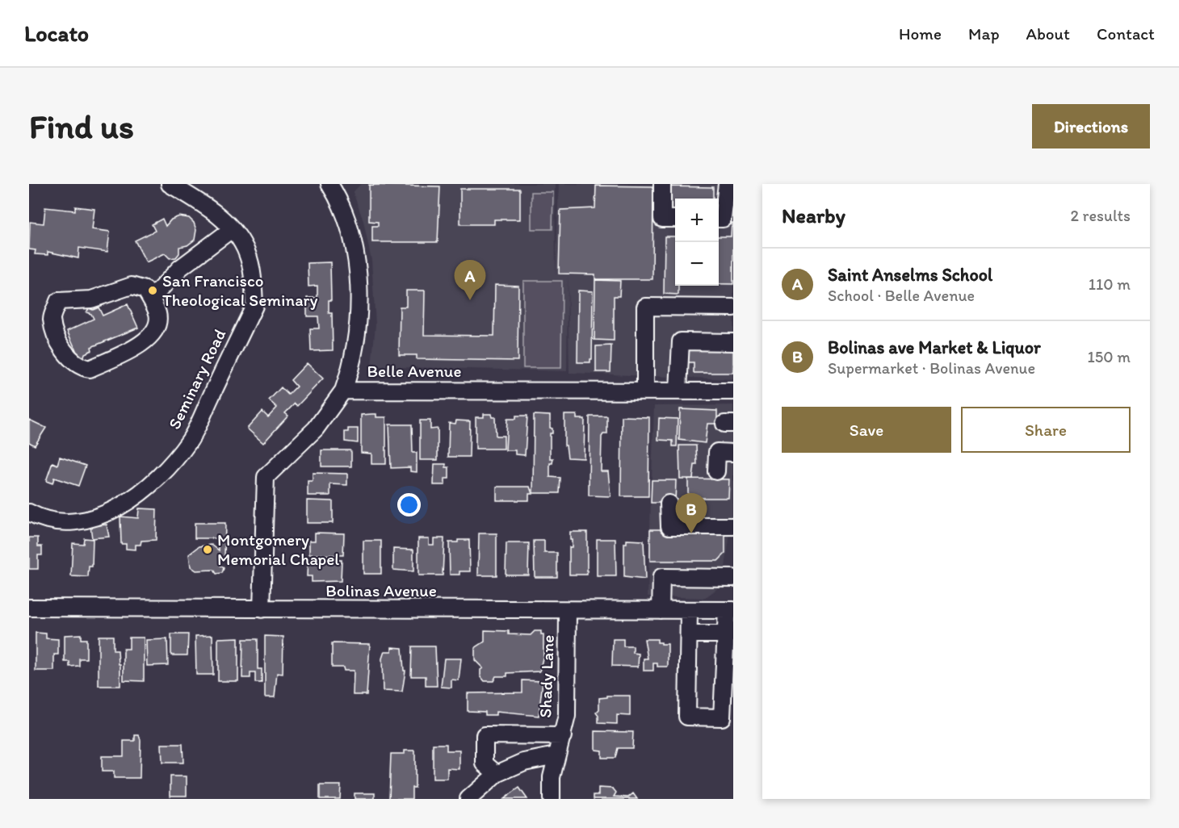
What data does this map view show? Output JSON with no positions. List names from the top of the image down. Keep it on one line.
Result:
{"streets":{"street":["Belle Avenue","Seminary Road","Bolinas Avenue","Shady Lane"]},"crossings":[["Bolinas Avenue","Shady Lane"]],"places":["San Francisco Theological Seminary","Montgomery Memorial Chapel"],"page":{"header":"Locato","nav":["Home","Map","About","Contact"],"buttons":["Directions",["Save","Share"]],"title":"Find us","heading":["Nearby","2 results"],"map_buttons":["+","−"],"list":[{"mark":"A","name":"Saint Anselms School","note":"School · Belle Avenue","value":"110 m"},{"mark":"B","name":"Bolinas ave Market & Liquor","note":"Supermarket · Bolinas Avenue","value":"150 m"}],"pins":["A","B"]}}
